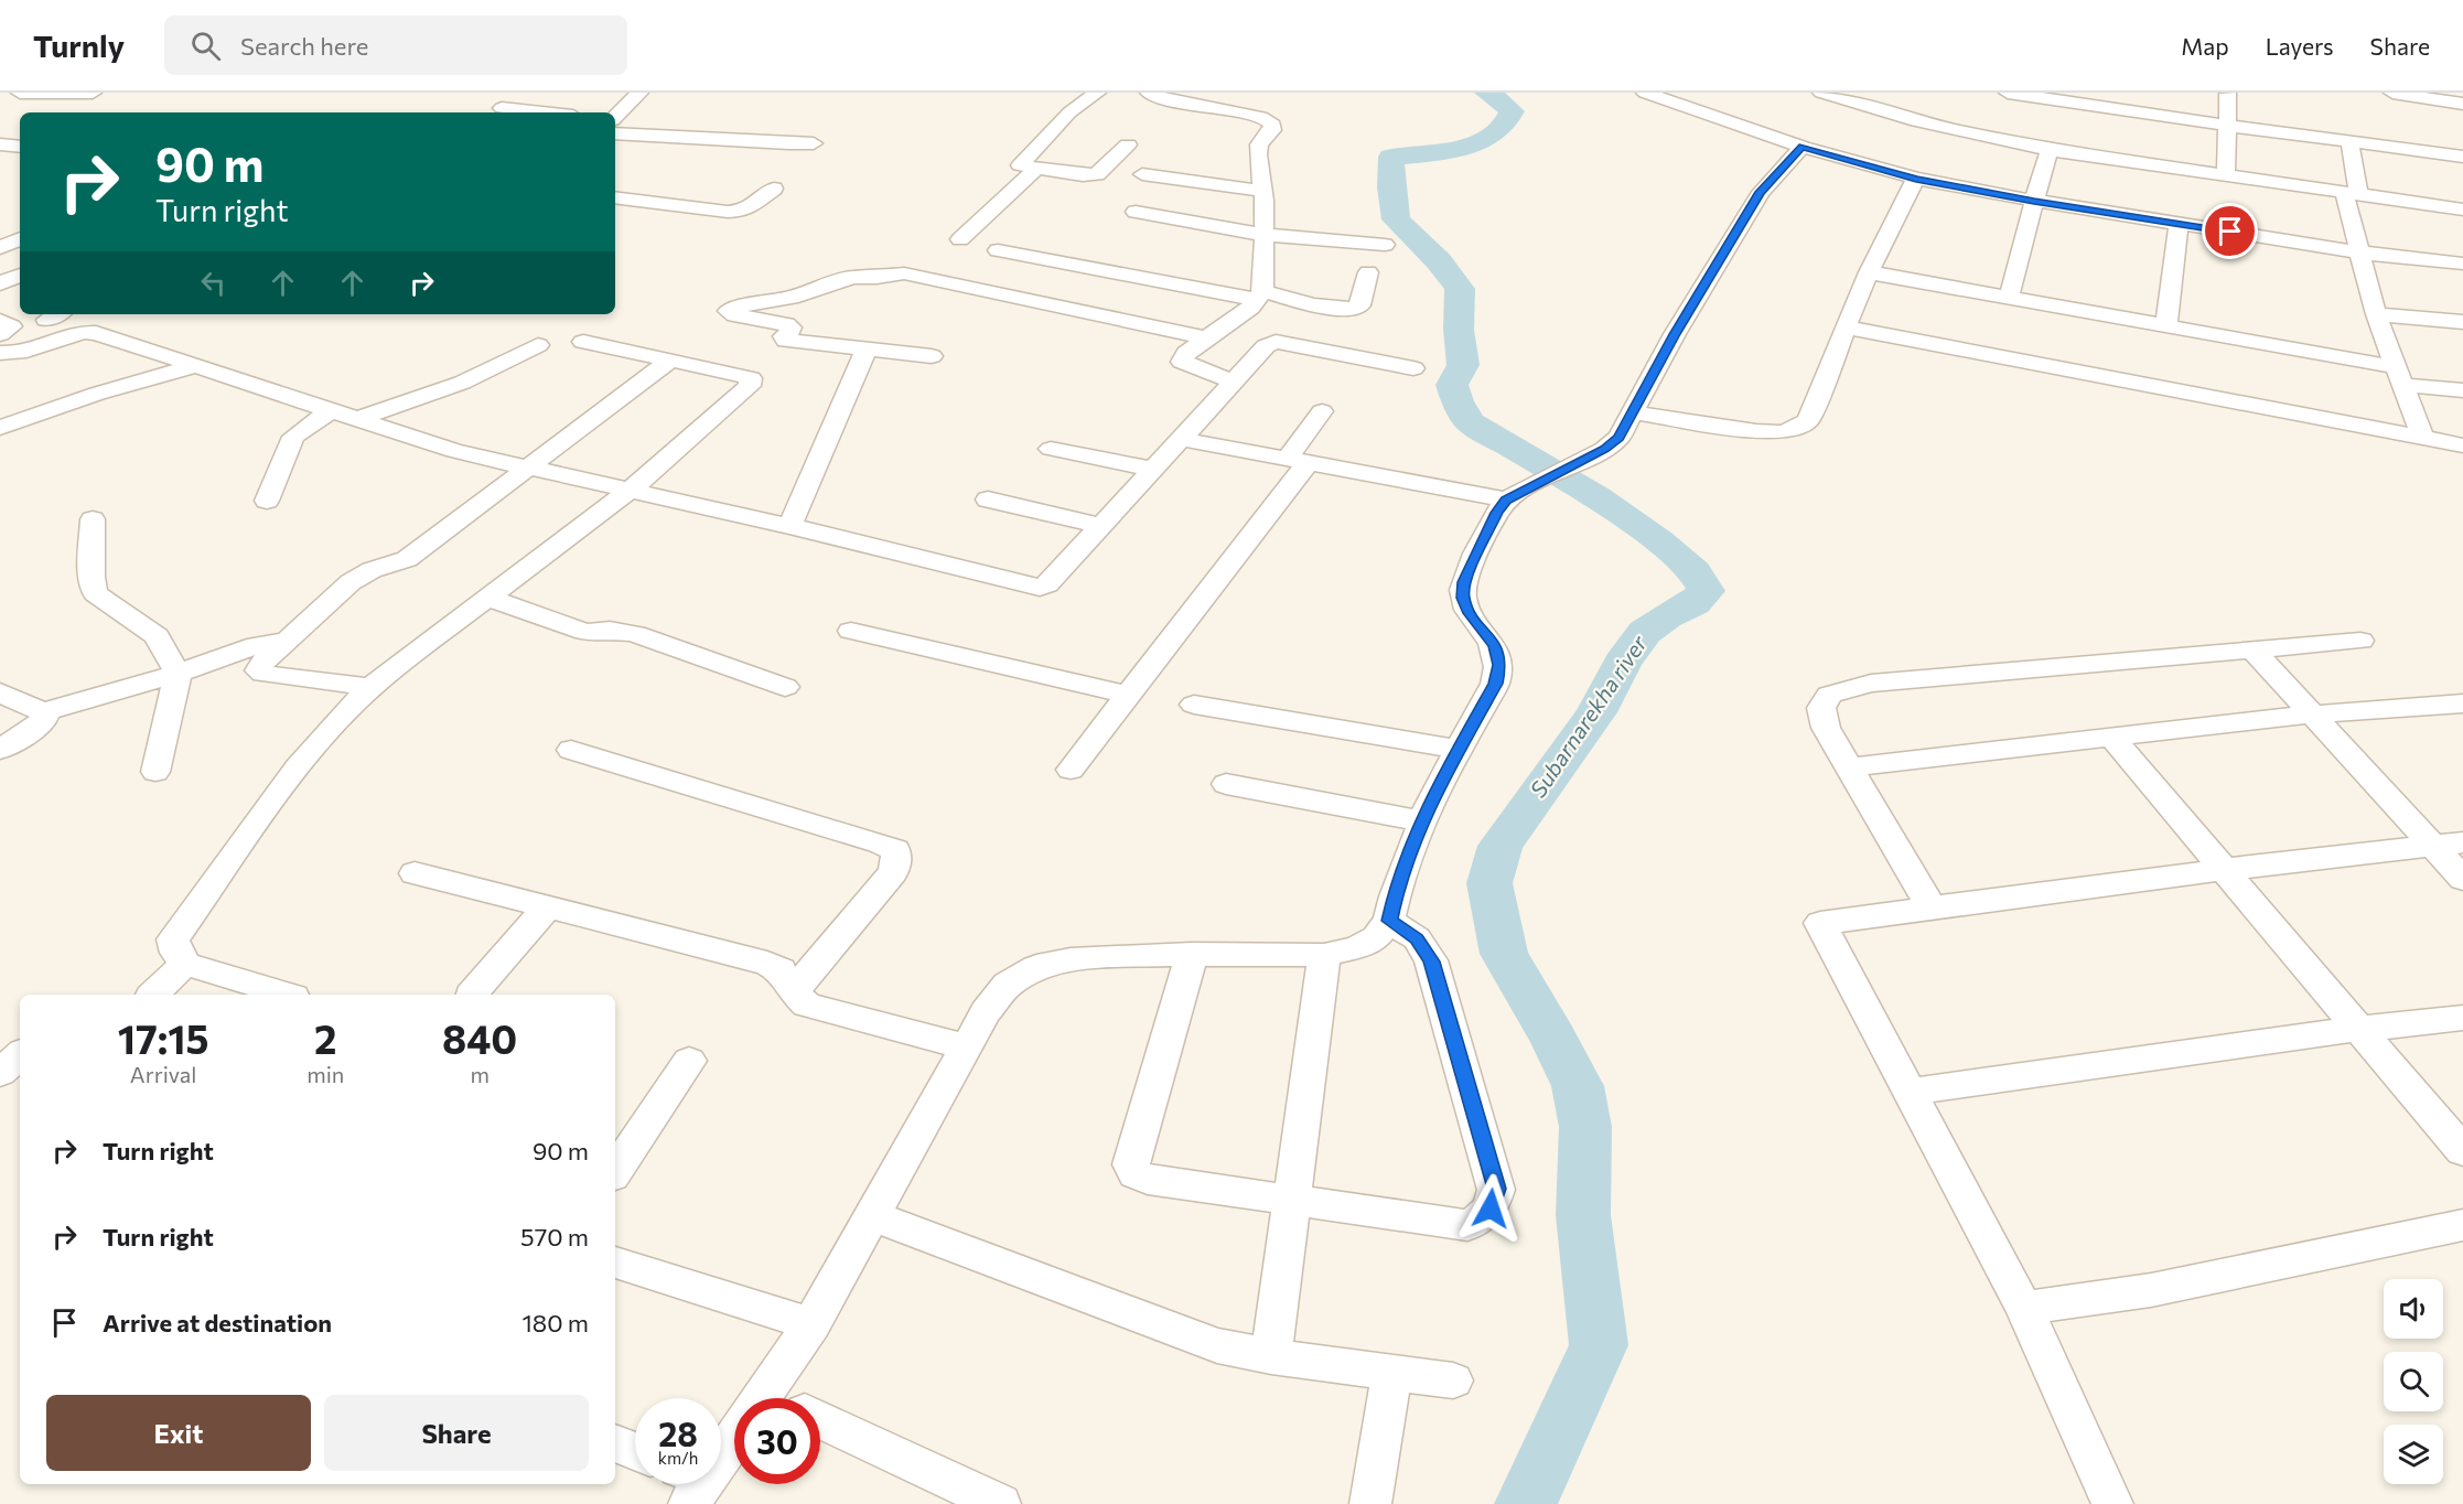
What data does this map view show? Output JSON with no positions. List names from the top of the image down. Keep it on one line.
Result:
{"water":["Subarnarekha river"],"page":{"header":"Turnly","search":"Search here","nav":["Map","Layers","Share"],"turn":["90 m","Turn right"],"eta":["17:15","Arrival","2","min","840","m"],"list":[{"name":"Turn right","value":"90 m"},{"name":"Turn right","value":"570 m"},{"name":"Arrive at destination","value":"180 m"}],"buttons":["Exit","Share"],"speed":"28 km/h","limit":"30"}}
